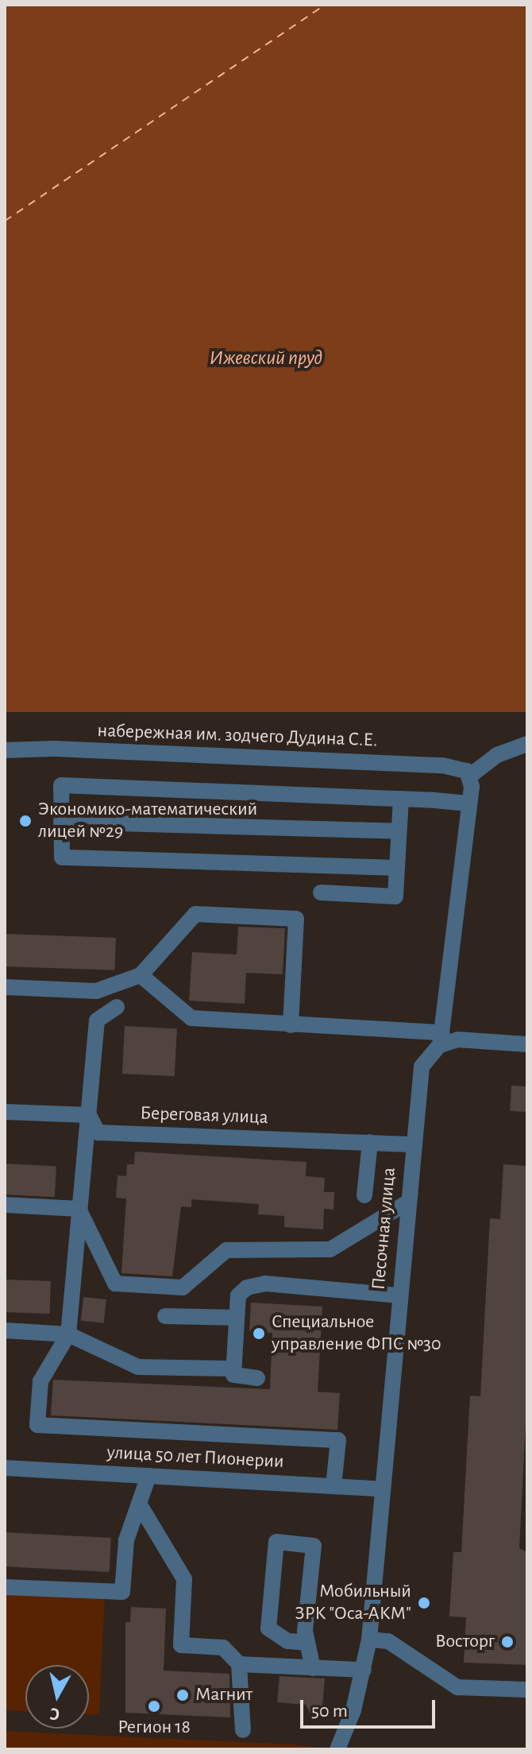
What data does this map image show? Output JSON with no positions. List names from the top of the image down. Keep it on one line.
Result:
{"streets":{"street":["набережная им. зодчего Дудина С.Е.","Береговая улица","Песочная улица","улица 50 лет Пионерии"]},"crossings":[["Береговая улица","Песочная улица"],["Песочная улица","улица 50 лет Пионерии"]],"water":["Ижевский пруд"],"places":["Экономико-математический лицей №29","Специальное управление ФПС №30","Мобильный ЗРК \"Оса-АКМ\"","Восторг","Магнит","Регион 18"],"scale_bar":"50 m","north":"bottom"}
